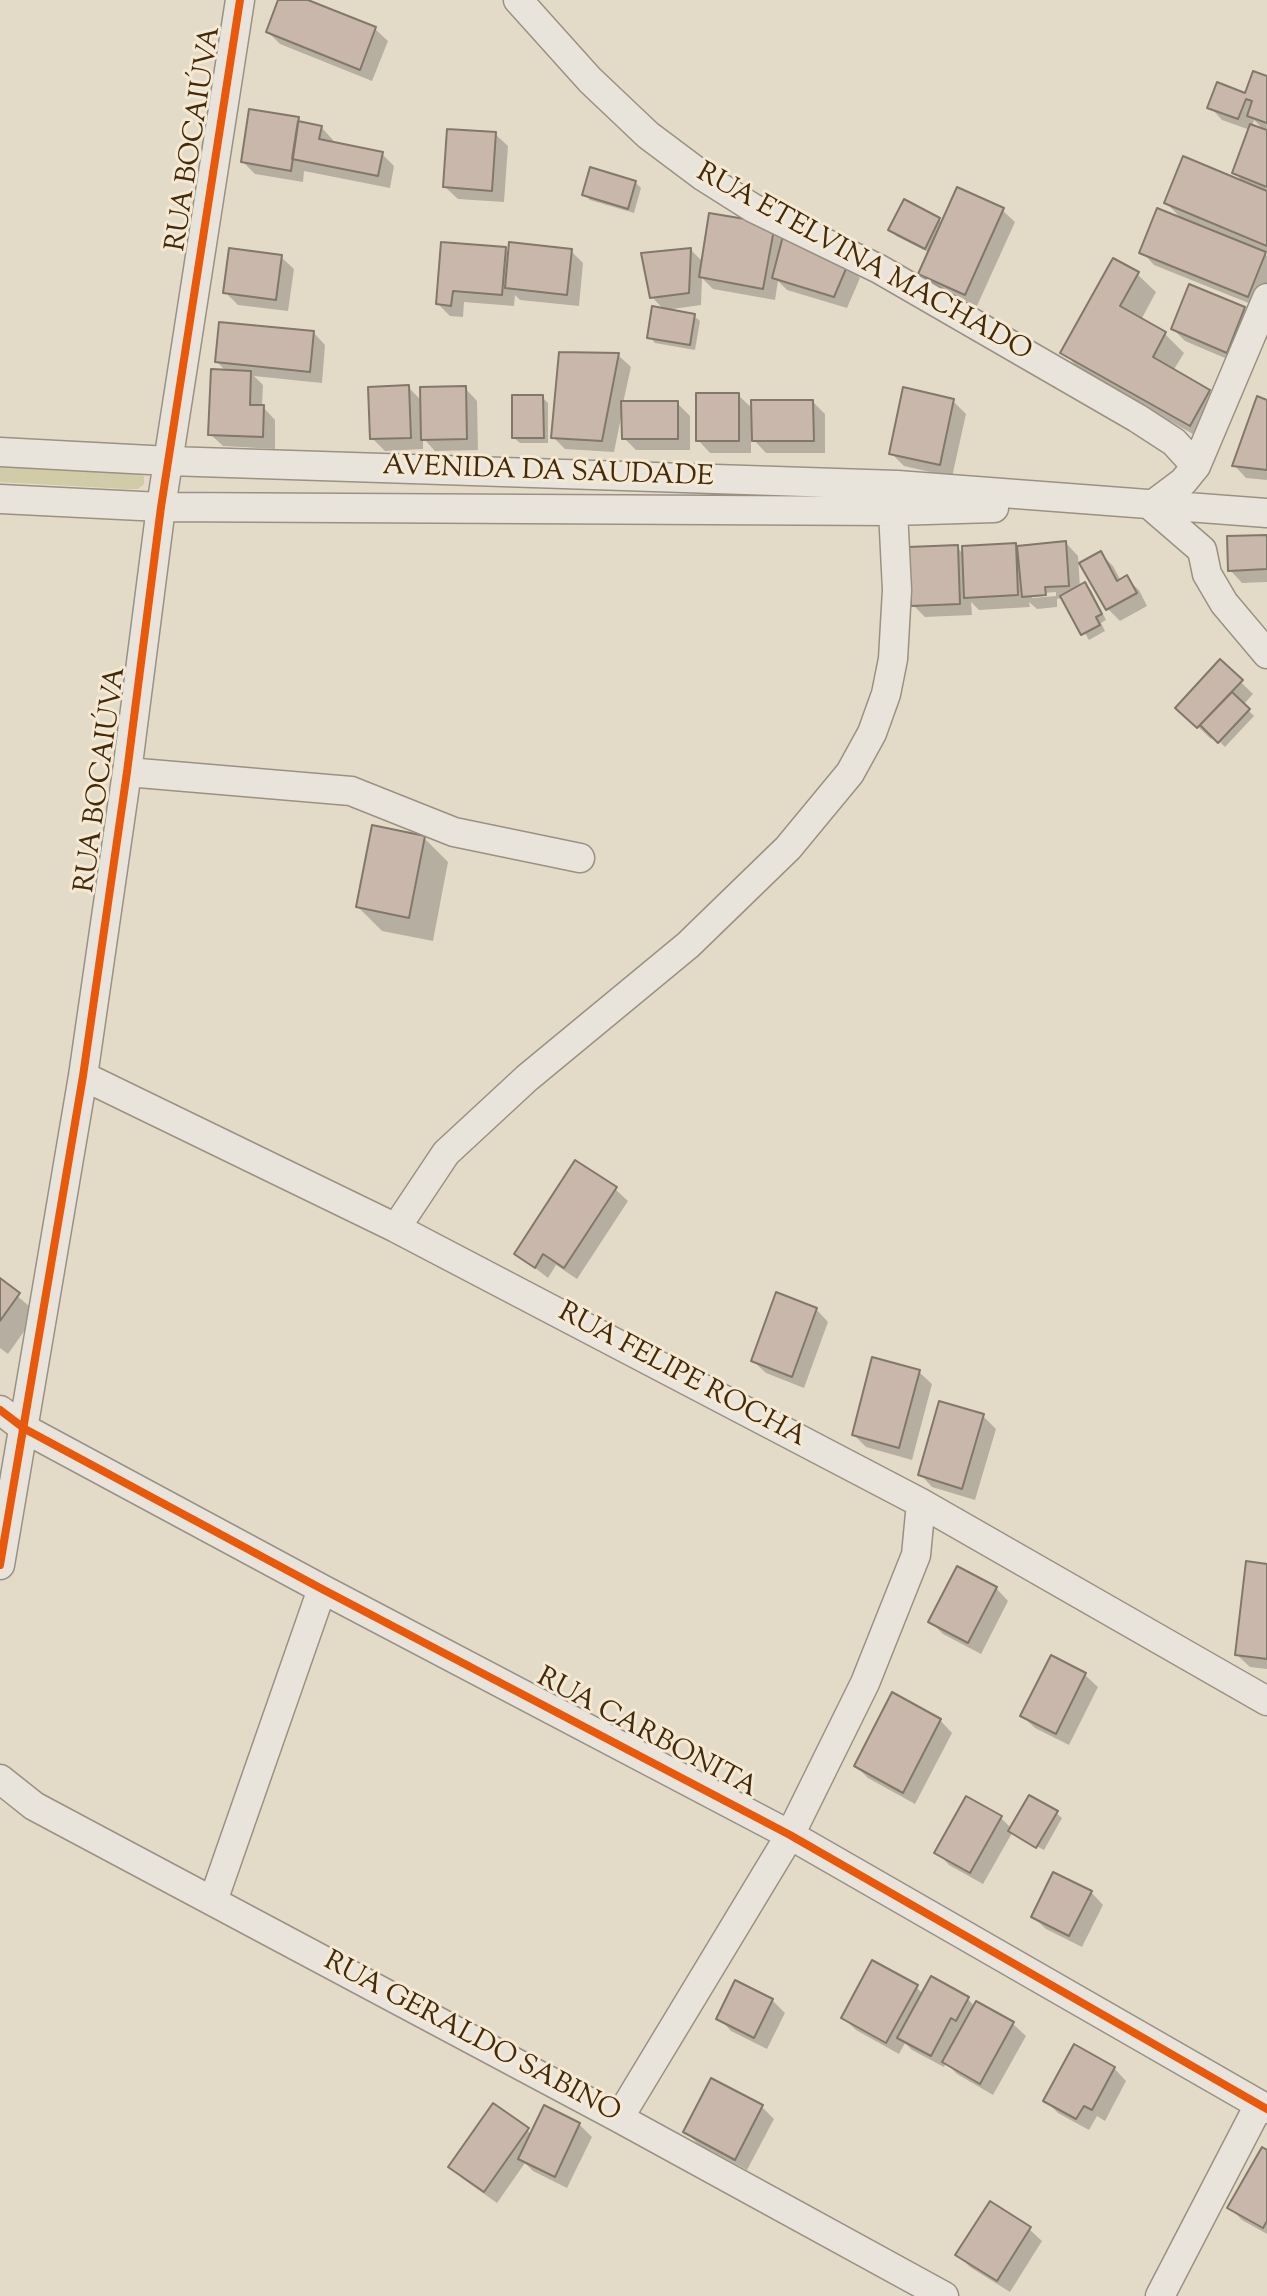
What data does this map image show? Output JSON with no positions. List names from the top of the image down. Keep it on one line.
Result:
{"streets":{"street":["RUA BOCAIÚVA","RUA ETELVINA MACHADO","AVENIDA DA SAUDADE","RUA FELIPE ROCHA","RUA CARBONITA","RUA GERALDO SABINO"]},"crossings":[["RUA BOCAIÚVA","AVENIDA DA SAUDADE"],["RUA BOCAIÚVA","RUA FELIPE ROCHA"],["RUA BOCAIÚVA","RUA CARBONITA"]]}
